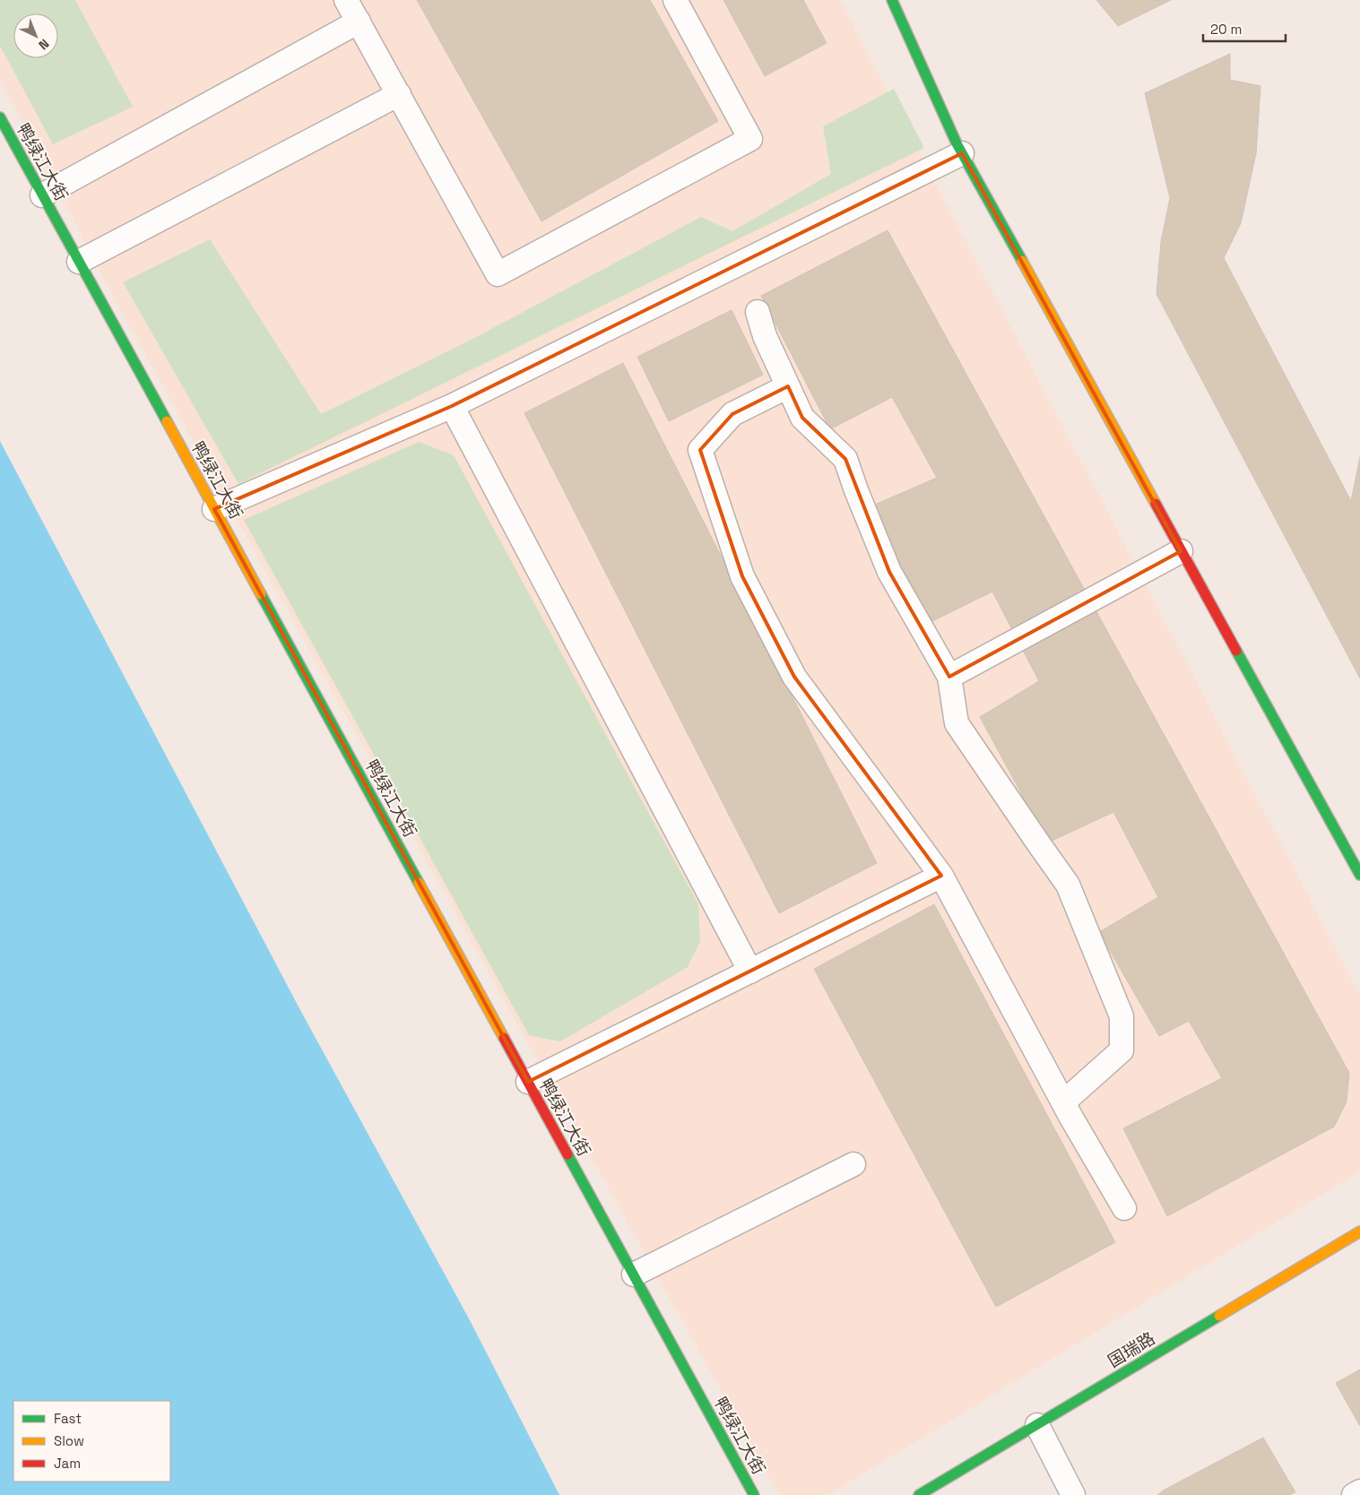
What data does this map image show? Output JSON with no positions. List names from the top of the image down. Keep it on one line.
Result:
{"streets":{"main road":["鸭绿江大街","国瑞路"]},"legend":["Fast","Slow","Jam"],"scale_bar":"20 m","north":"bottom right"}
